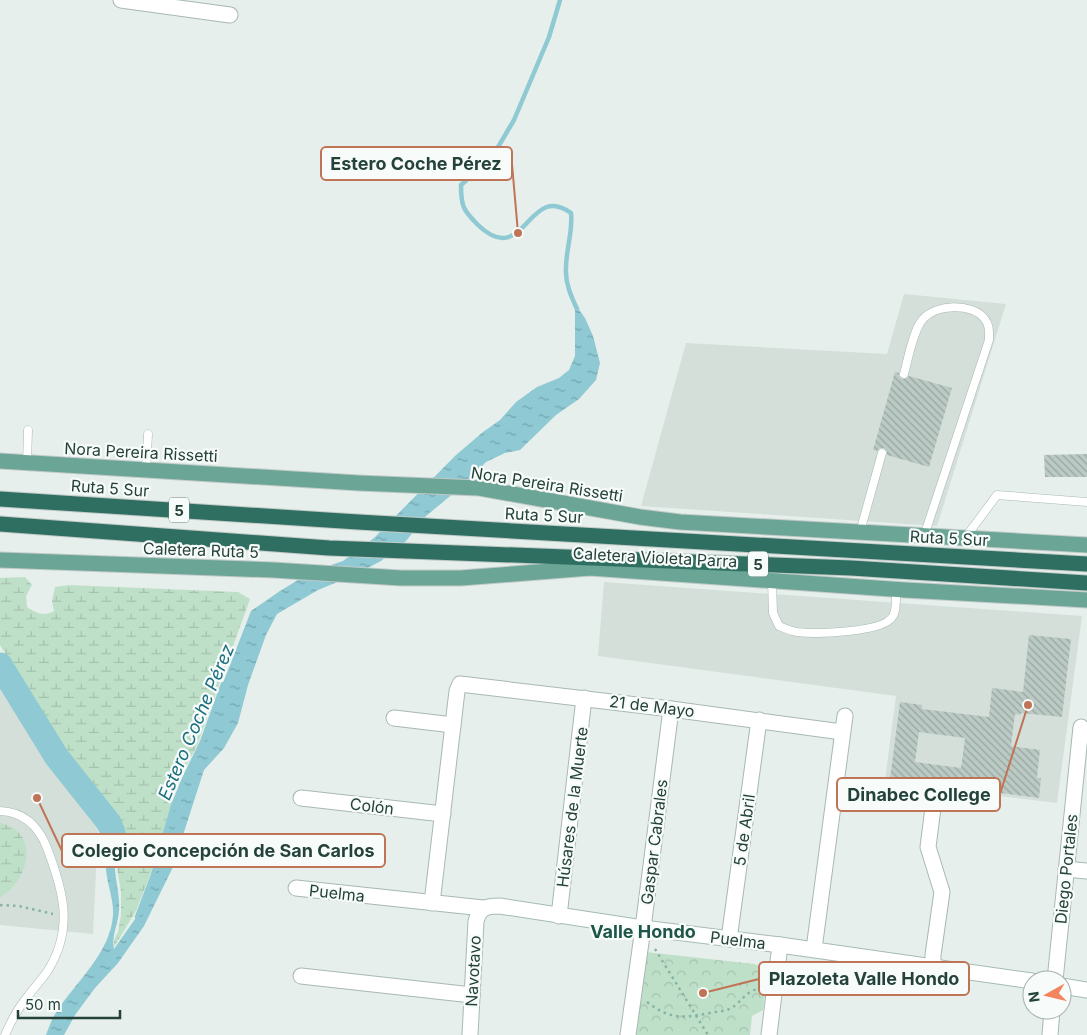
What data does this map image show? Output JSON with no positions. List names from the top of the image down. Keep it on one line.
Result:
{"streets":{"highway":["Ruta 5 Sur","5"],"main road":["Nora Pereira Rissetti","Caletera Ruta 5","Caletera Violeta Parra"],"street":["21 de Mayo","Colón","Húsares de la Muerte","5 de Abril","Gaspar Cabrales","Diego Portales","Puelma","Navotavo"]},"crossings":[["Caletera Ruta 5","Caletera Violeta Parra"],["21 de Mayo","Húsares de la Muerte"],["21 de Mayo","5 de Abril"],["21 de Mayo","Gaspar Cabrales"],["Húsares de la Muerte","Puelma"],["5 de Abril","Puelma"],["Gaspar Cabrales","Puelma"],["Puelma","Navotavo"]],"districts":["Valle Hondo"],"water":["Estero Coche Pérez"],"places":["Estero Coche Pérez","Dinabec College","Colegio Concepción de San Carlos","Plazoleta Valle Hondo"],"scale_bar":"50 m","north":"left"}
